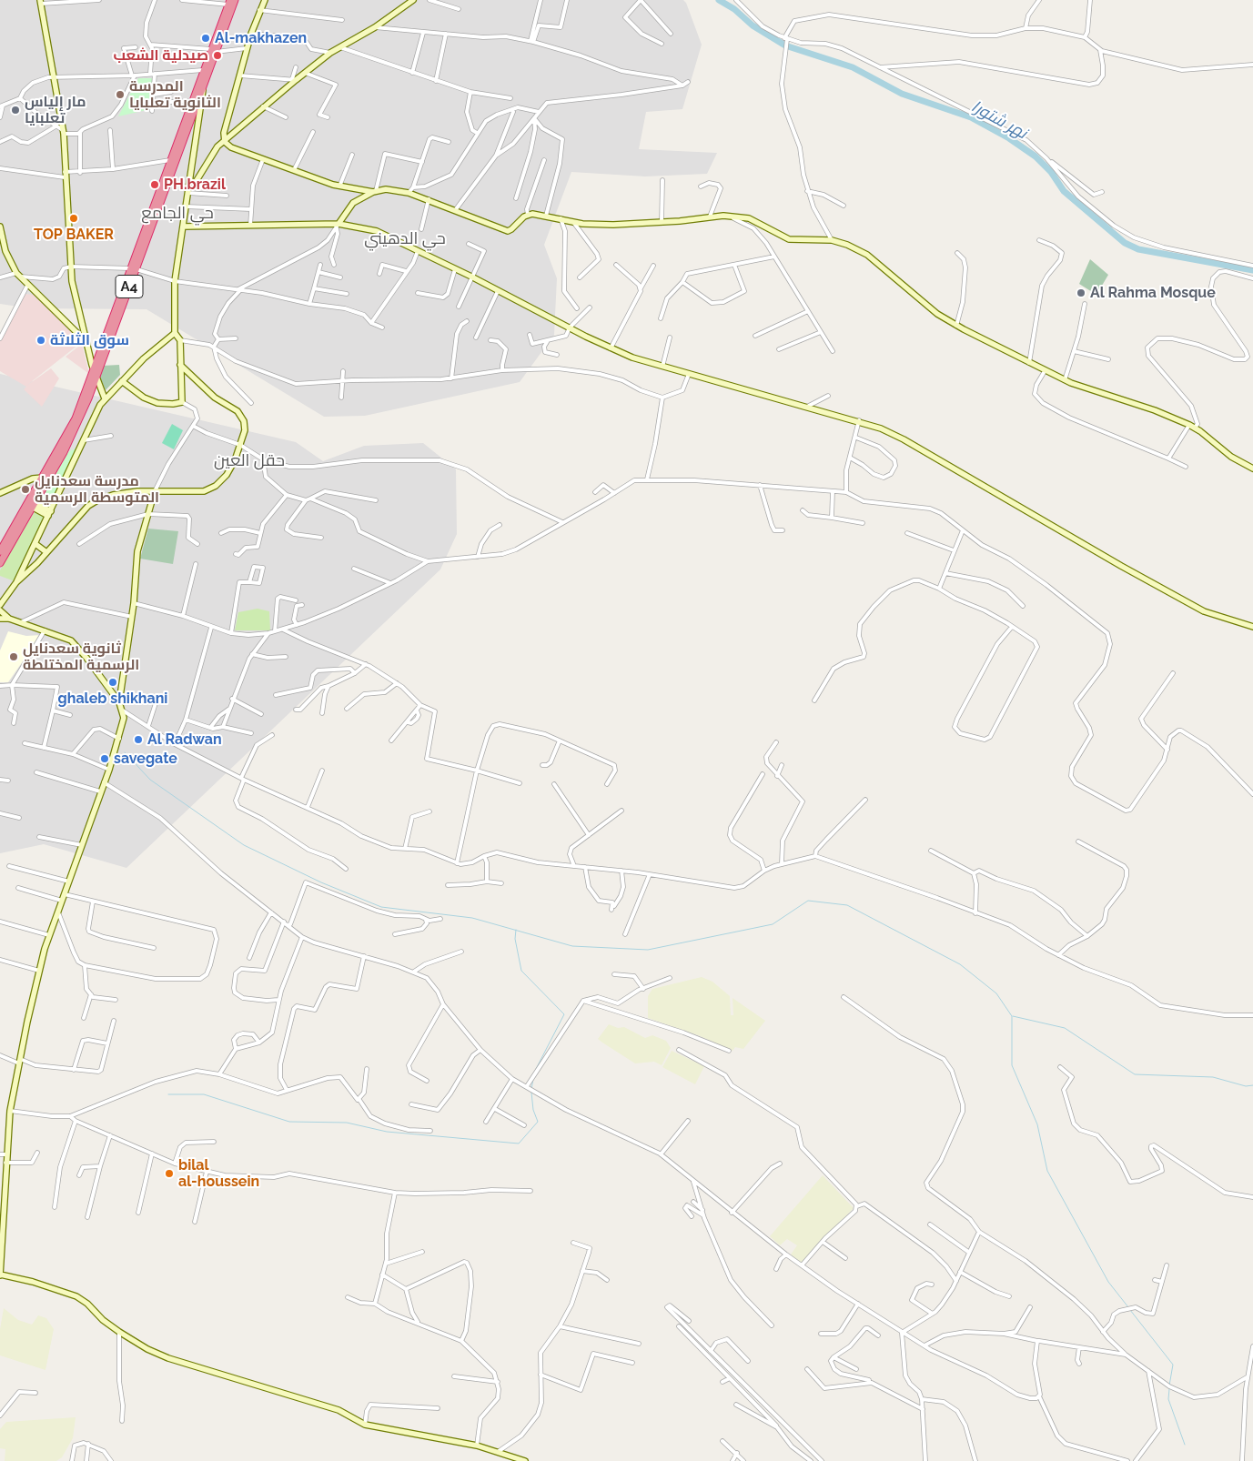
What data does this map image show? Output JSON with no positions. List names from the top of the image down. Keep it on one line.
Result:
{"streets":{"highway":["A4"]},"districts":["حي الجامع","حي الدهيني","حقل العين"],"water":["نهر شتورا"],"places":["Al-makhazen","صيدلية الشعب","المدرسة الثانوية تعلبايا","مار إلياس تعلبايا","PH.brazil","TOP BAKER","Al Rahma Mosque","سوق الثلاثة","مدرسة سعدنايل المتوسطة الرسمية","ثانوية سعدنايل الرسمية المختلطة","ghaleb shikhani","Al Radwan","savegate","bilal al-houssein"]}
